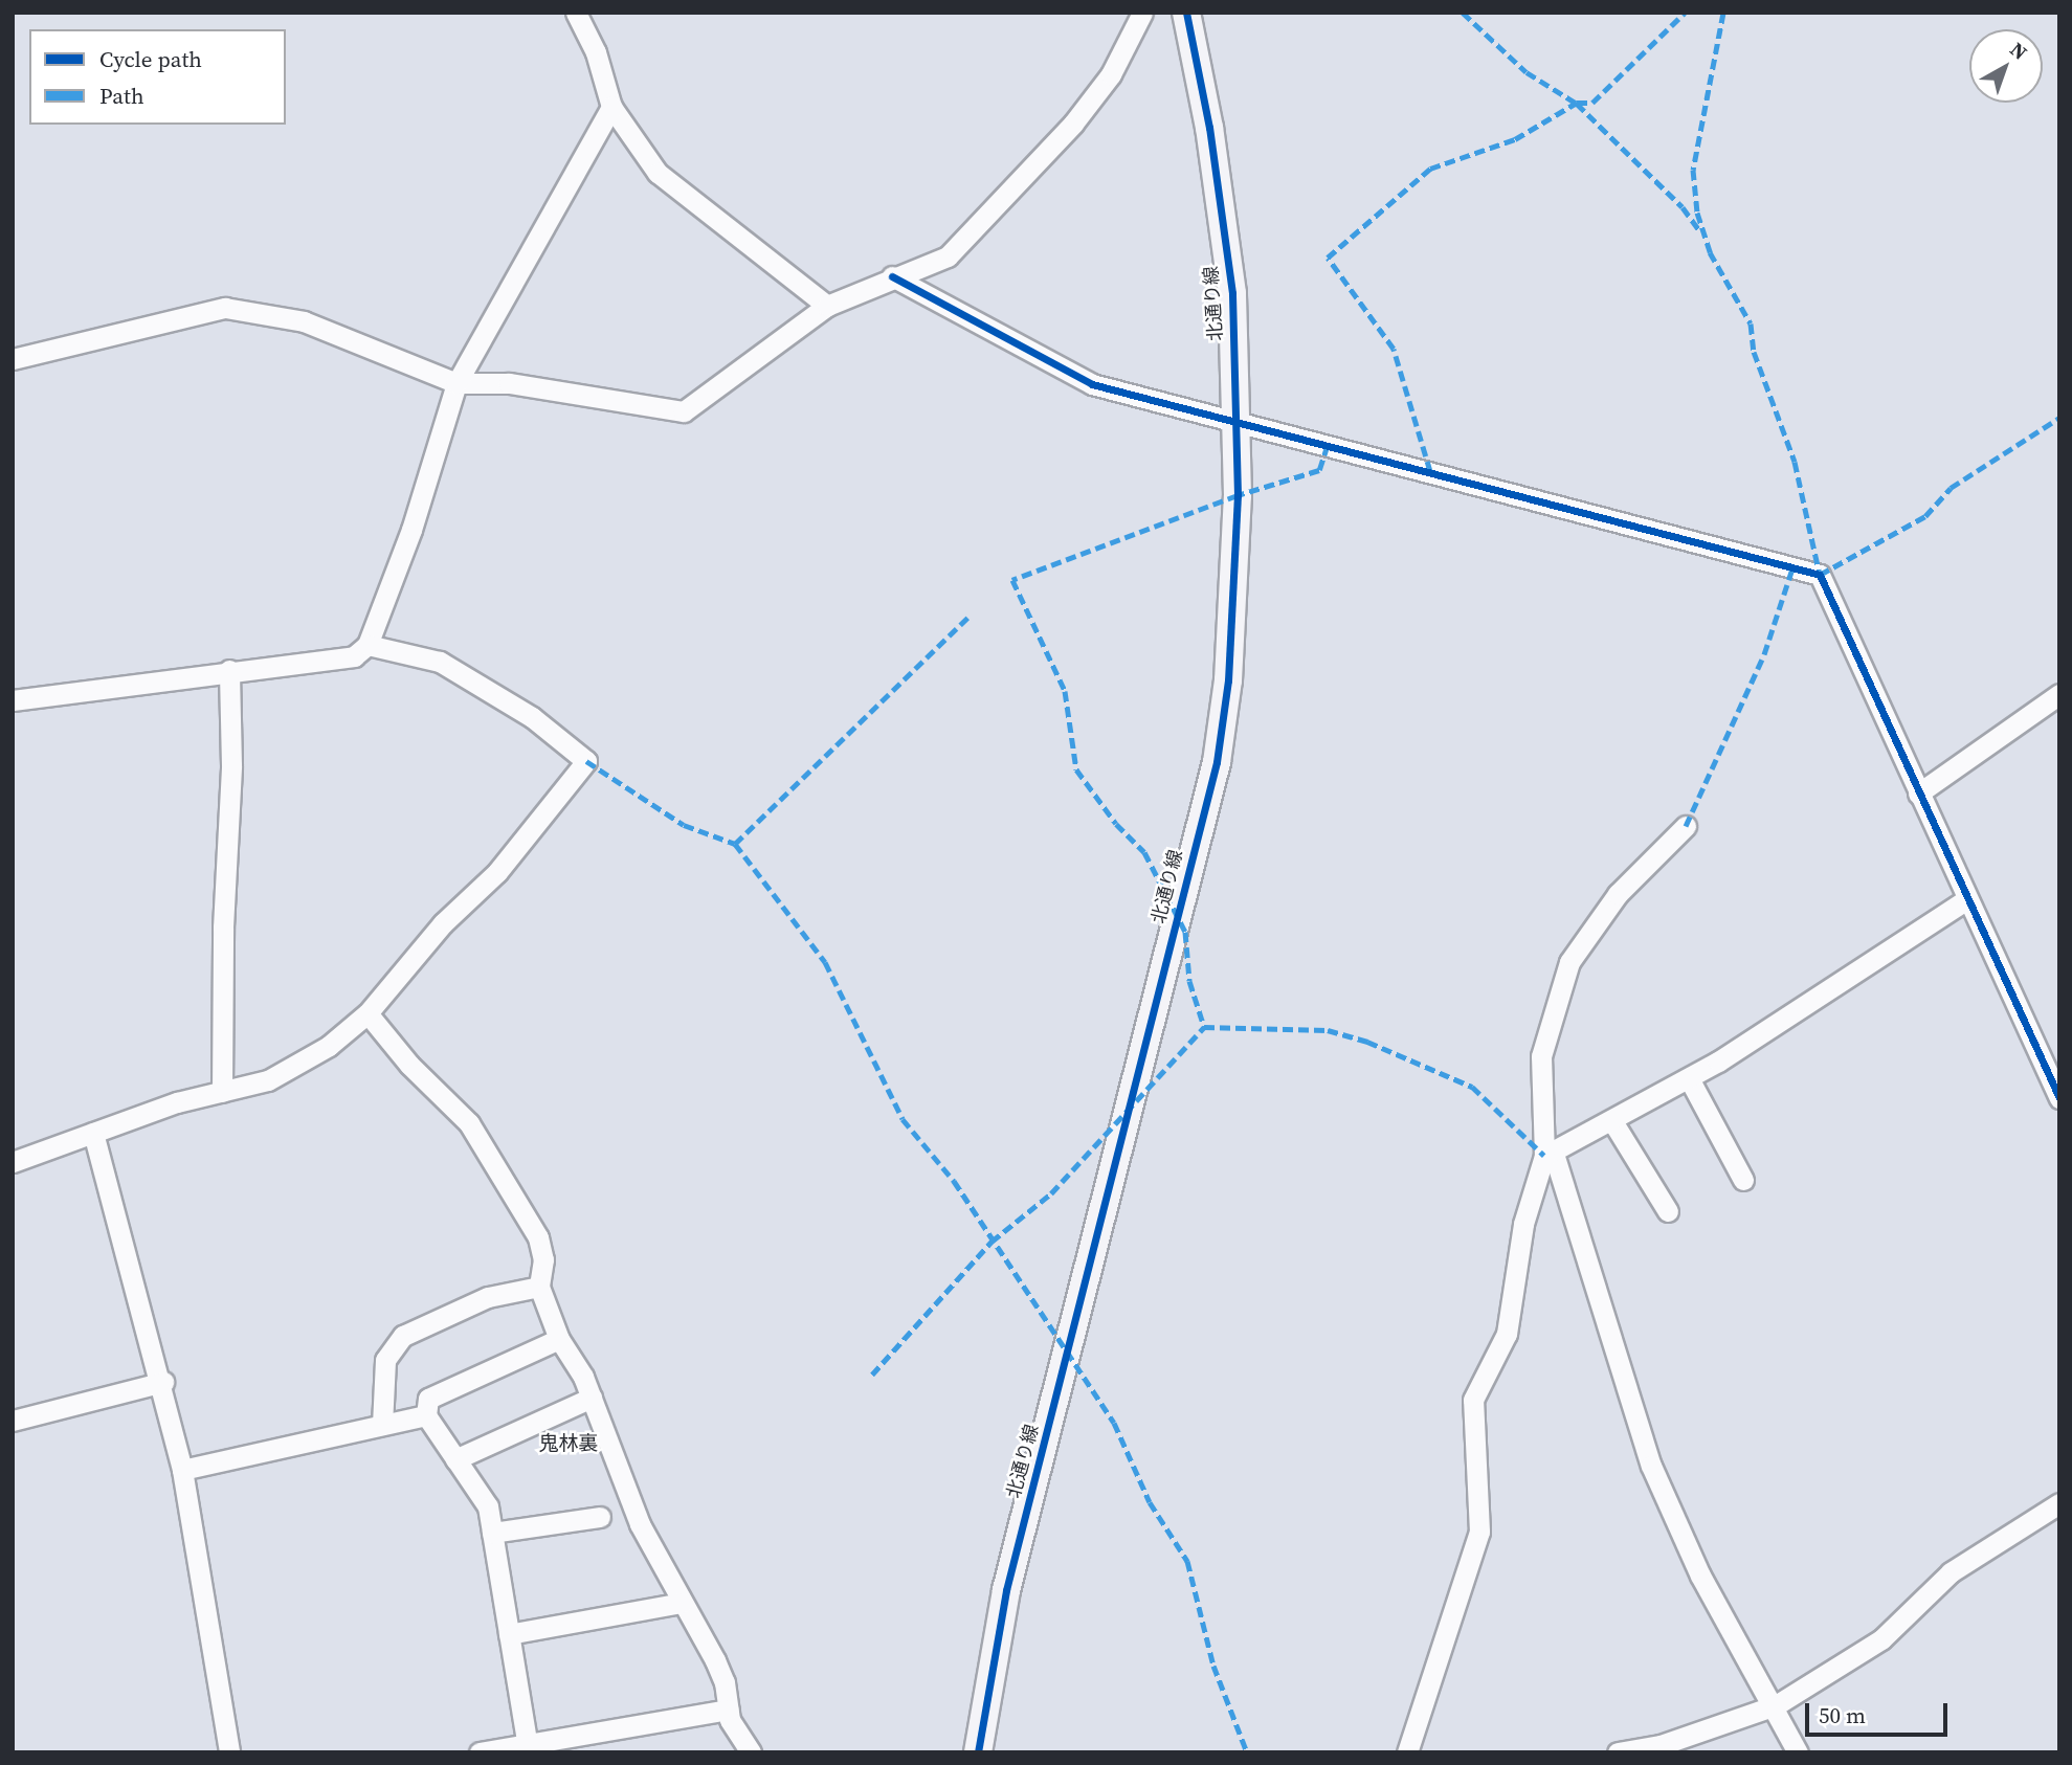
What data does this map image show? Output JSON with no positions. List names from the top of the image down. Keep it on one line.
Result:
{"streets":{"street":["北通り線"]},"districts":["鬼林裏"],"legend":["Cycle path","Path"],"scale_bar":"50 m","north":"top right"}
